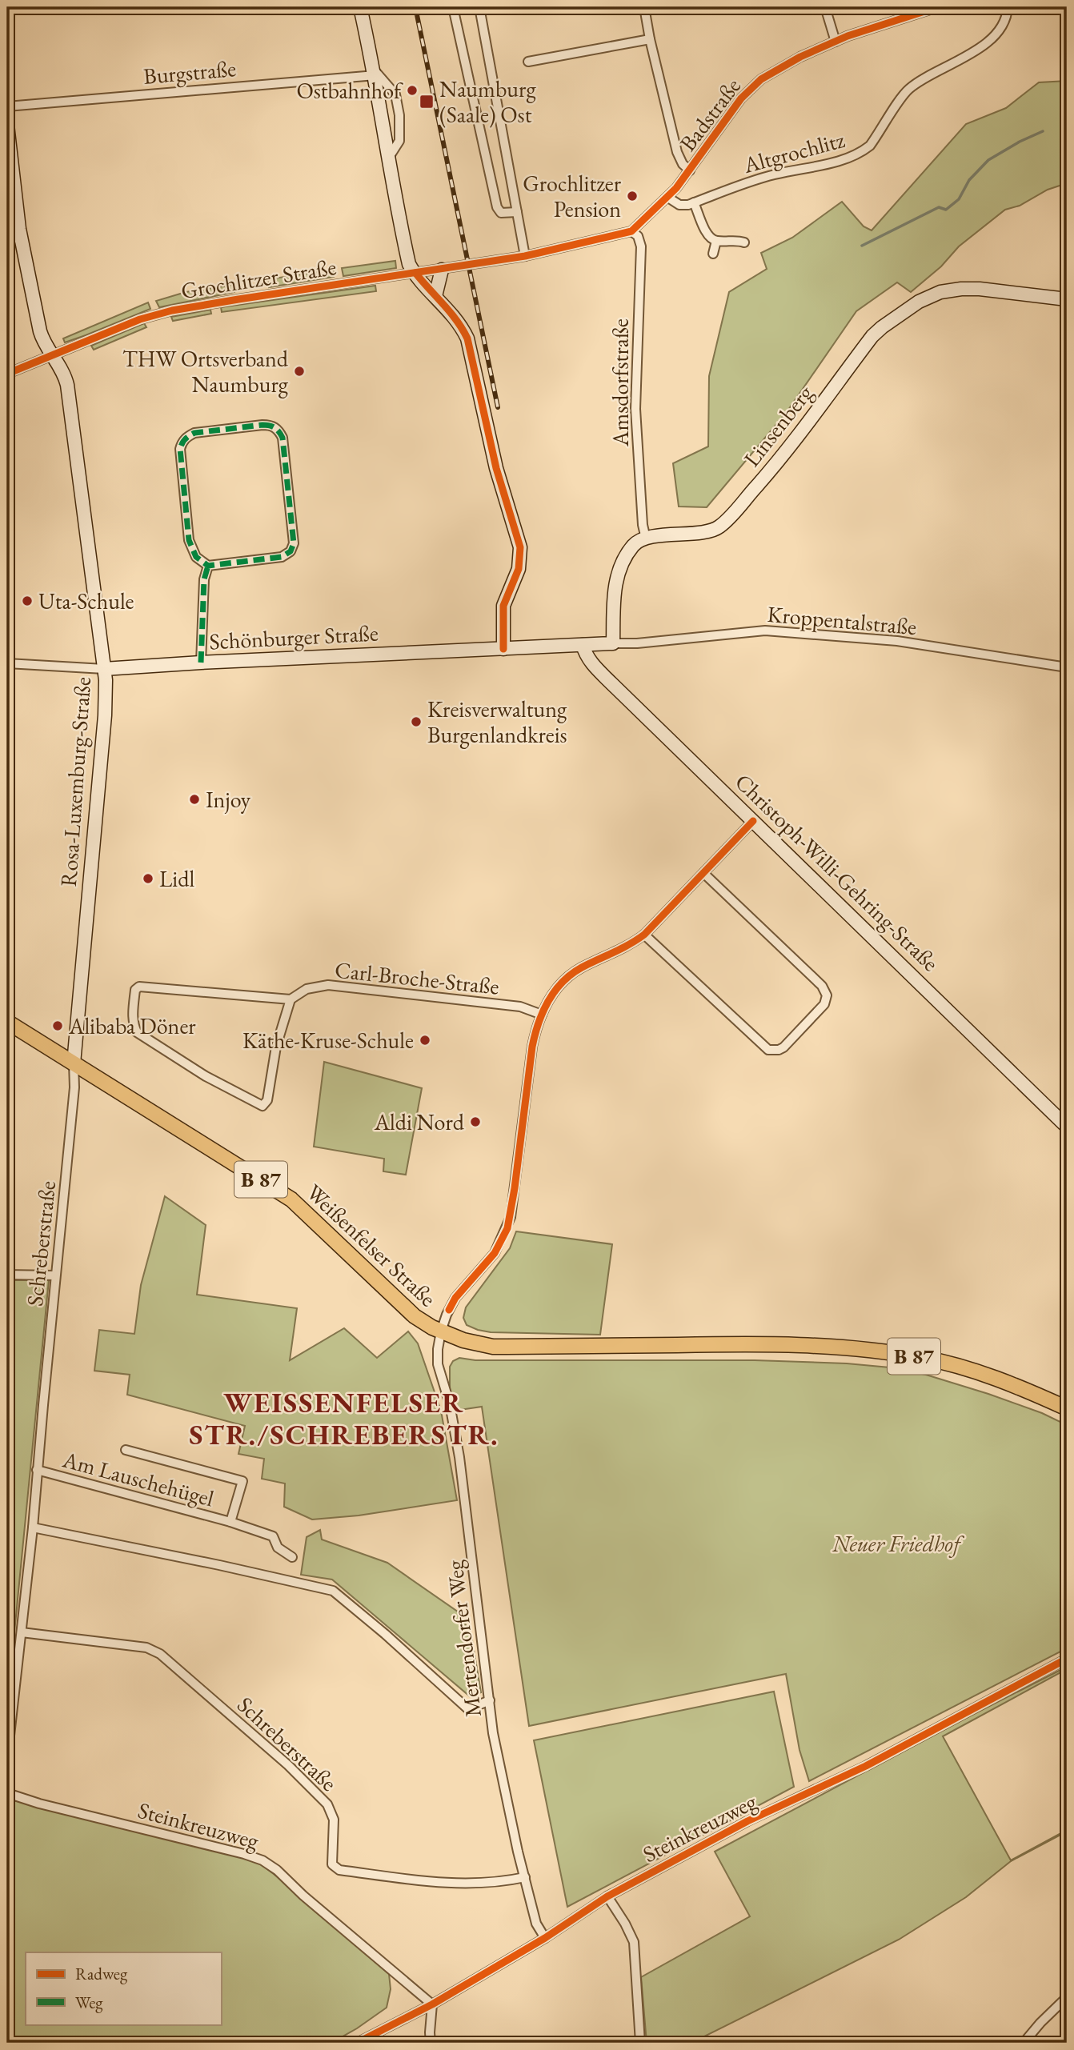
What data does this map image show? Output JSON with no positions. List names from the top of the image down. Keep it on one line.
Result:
{"streets":{"main road":["Linsenberg","Schönburger Straße","Rosa-Luxemburg-Straße","Christoph-Willi-Gehring-Straße","B 87","Weißenfelser Straße"],"street":["Burgstraße","Badstraße","Altgrochlitz","Grochlitzer Straße","Amsdorfstraße","Kroppentalstraße","Carl-Broche-Straße","Schreberstraße","Am Lauschehügel","Mertendorfer Weg","Steinkreuzweg"]},"crossings":[["Badstraße","Grochlitzer Straße"],["Badstraße","Amsdorfstraße"],["Grochlitzer Straße","Rosa-Luxemburg-Straße"],["Amsdorfstraße","Linsenberg"],["Schönburger Straße","Rosa-Luxemburg-Straße"],["Schönburger Straße","Christoph-Willi-Gehring-Straße"],["Rosa-Luxemburg-Straße","Schreberstraße"],["Rosa-Luxemburg-Straße","Weißenfelser Straße"],["Christoph-Willi-Gehring-Straße","Mertendorfer Weg"],["Carl-Broche-Straße","Mertendorfer Weg"],["Schreberstraße","Weißenfelser Straße"],["Schreberstraße","Am Lauschehügel"],["Schreberstraße","Mertendorfer Weg"],["Weißenfelser Straße","Mertendorfer Weg"],["Mertendorfer Weg","Steinkreuzweg"]],"districts":["WEISSENFELSER STR./SCHREBERSTR."],"parks":["Neuer Friedhof"],"places":{"other":["Ostbahnhof","Grochlitzer Pension","THW Ortsverband Naumburg","Uta-Schule","Kreisverwaltung Burgenlandkreis","Injoy","Lidl","Alibaba Döner","Käthe-Kruse-Schule","Aldi Nord"],"transit":["Naumburg (Saale) Ost"]},"legend":["Radweg","Weg"]}
